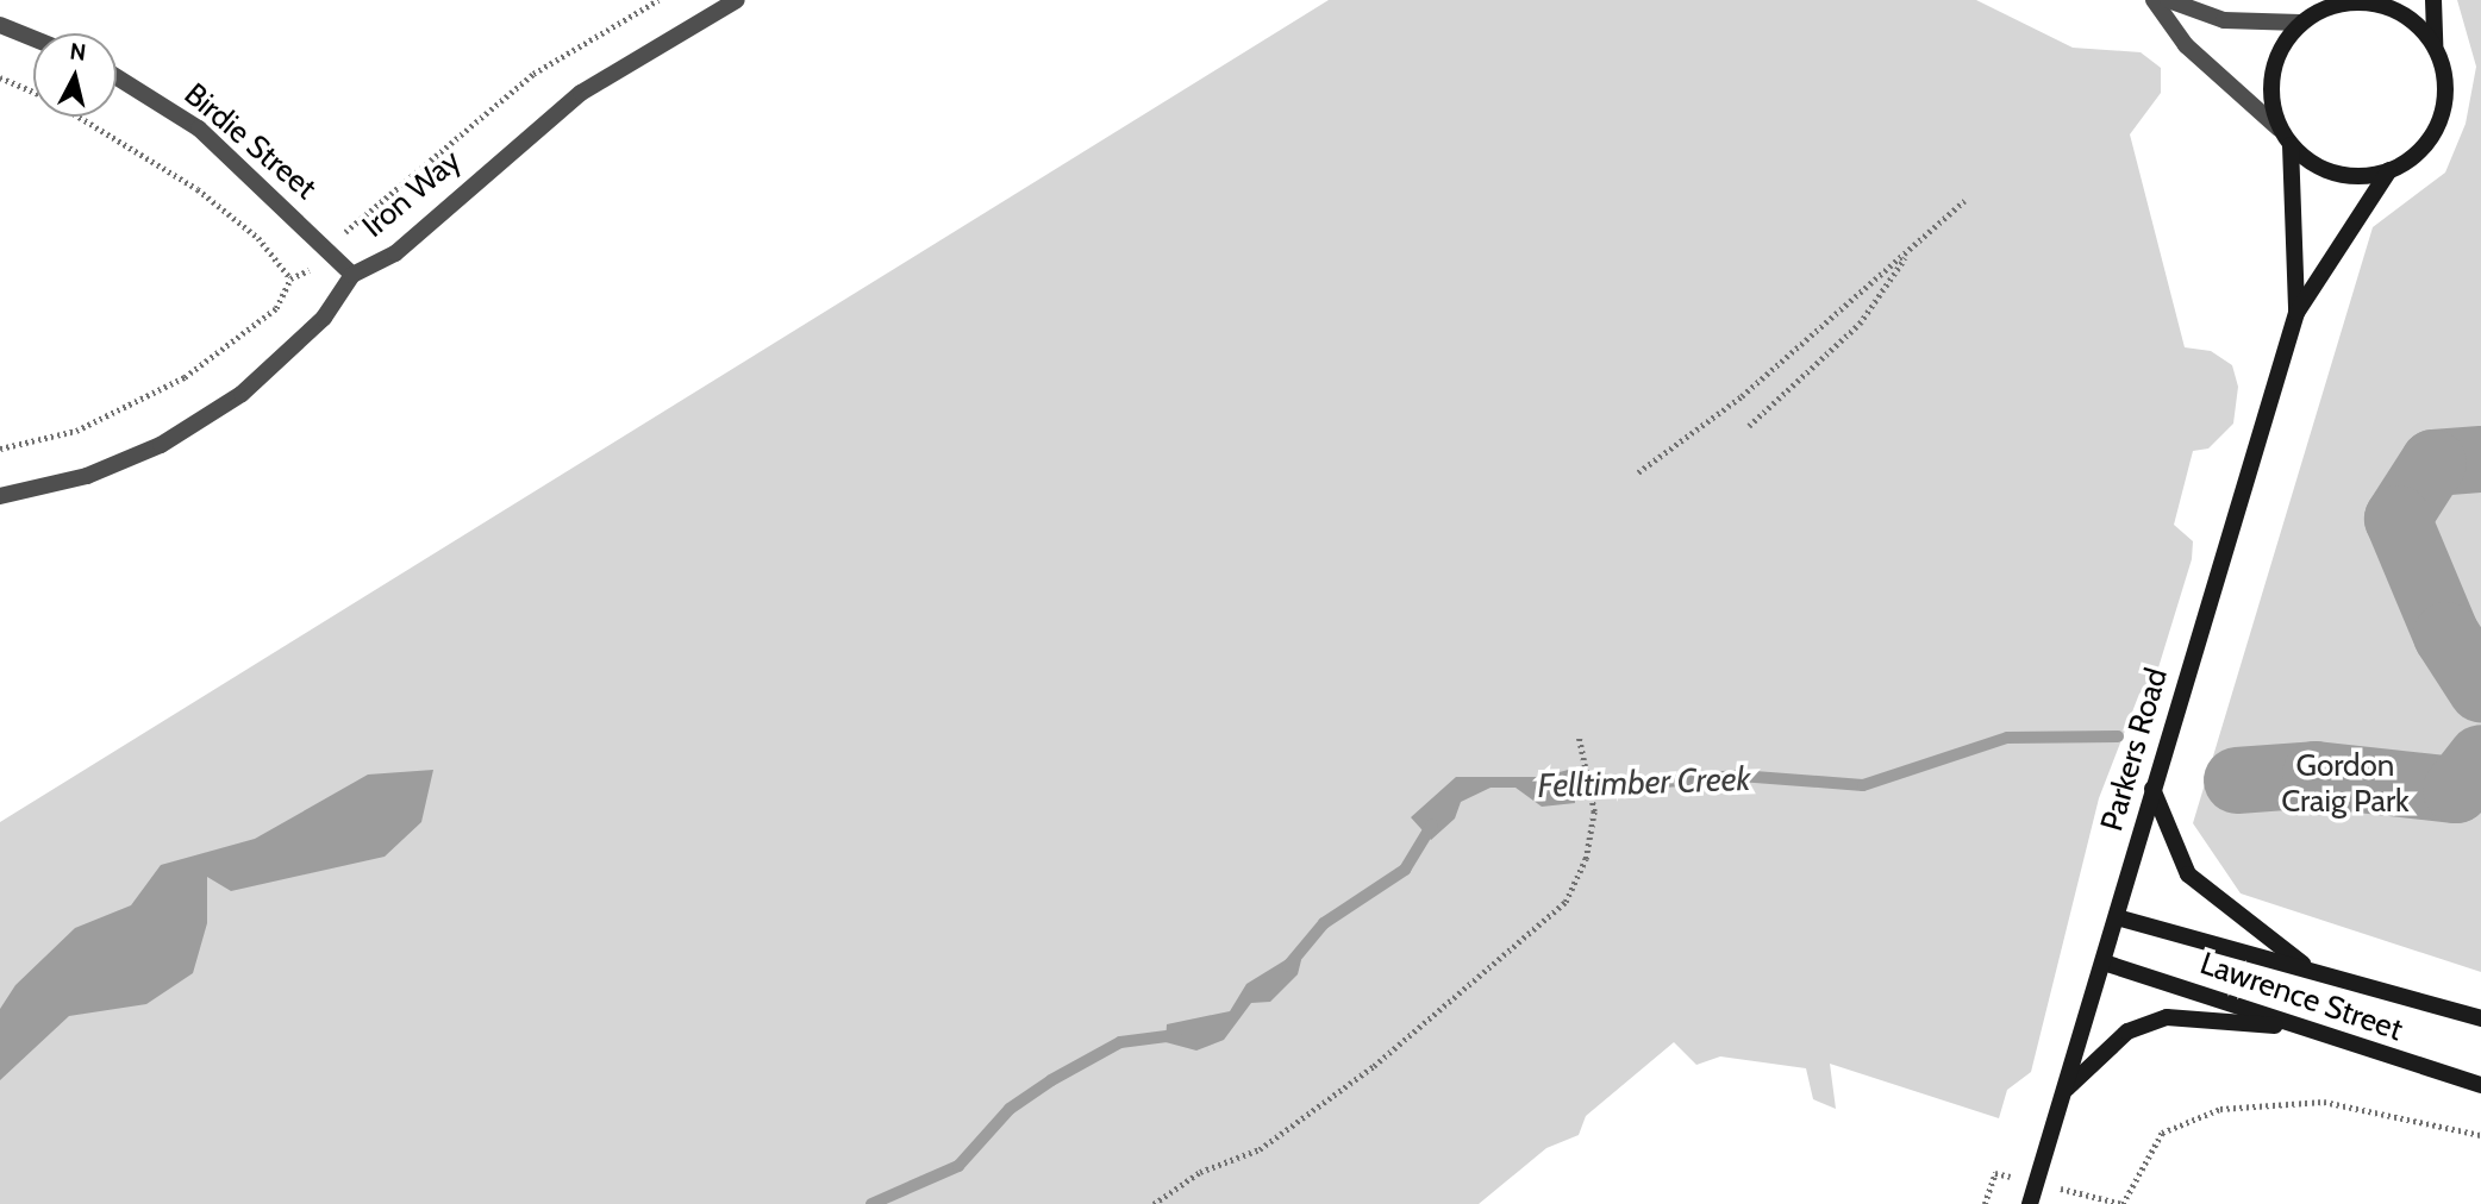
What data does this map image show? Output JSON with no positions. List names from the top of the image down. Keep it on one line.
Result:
{"streets":{"main road":["Parkers Road","Lawrence Street"],"street":["Birdie Street","Iron Way"]},"crossings":[["Birdie Street","Iron Way"],["Parkers Road","Lawrence Street"]],"water":["Felltimber Creek"],"parks":["Gordon Craig Park"],"north":"top"}
